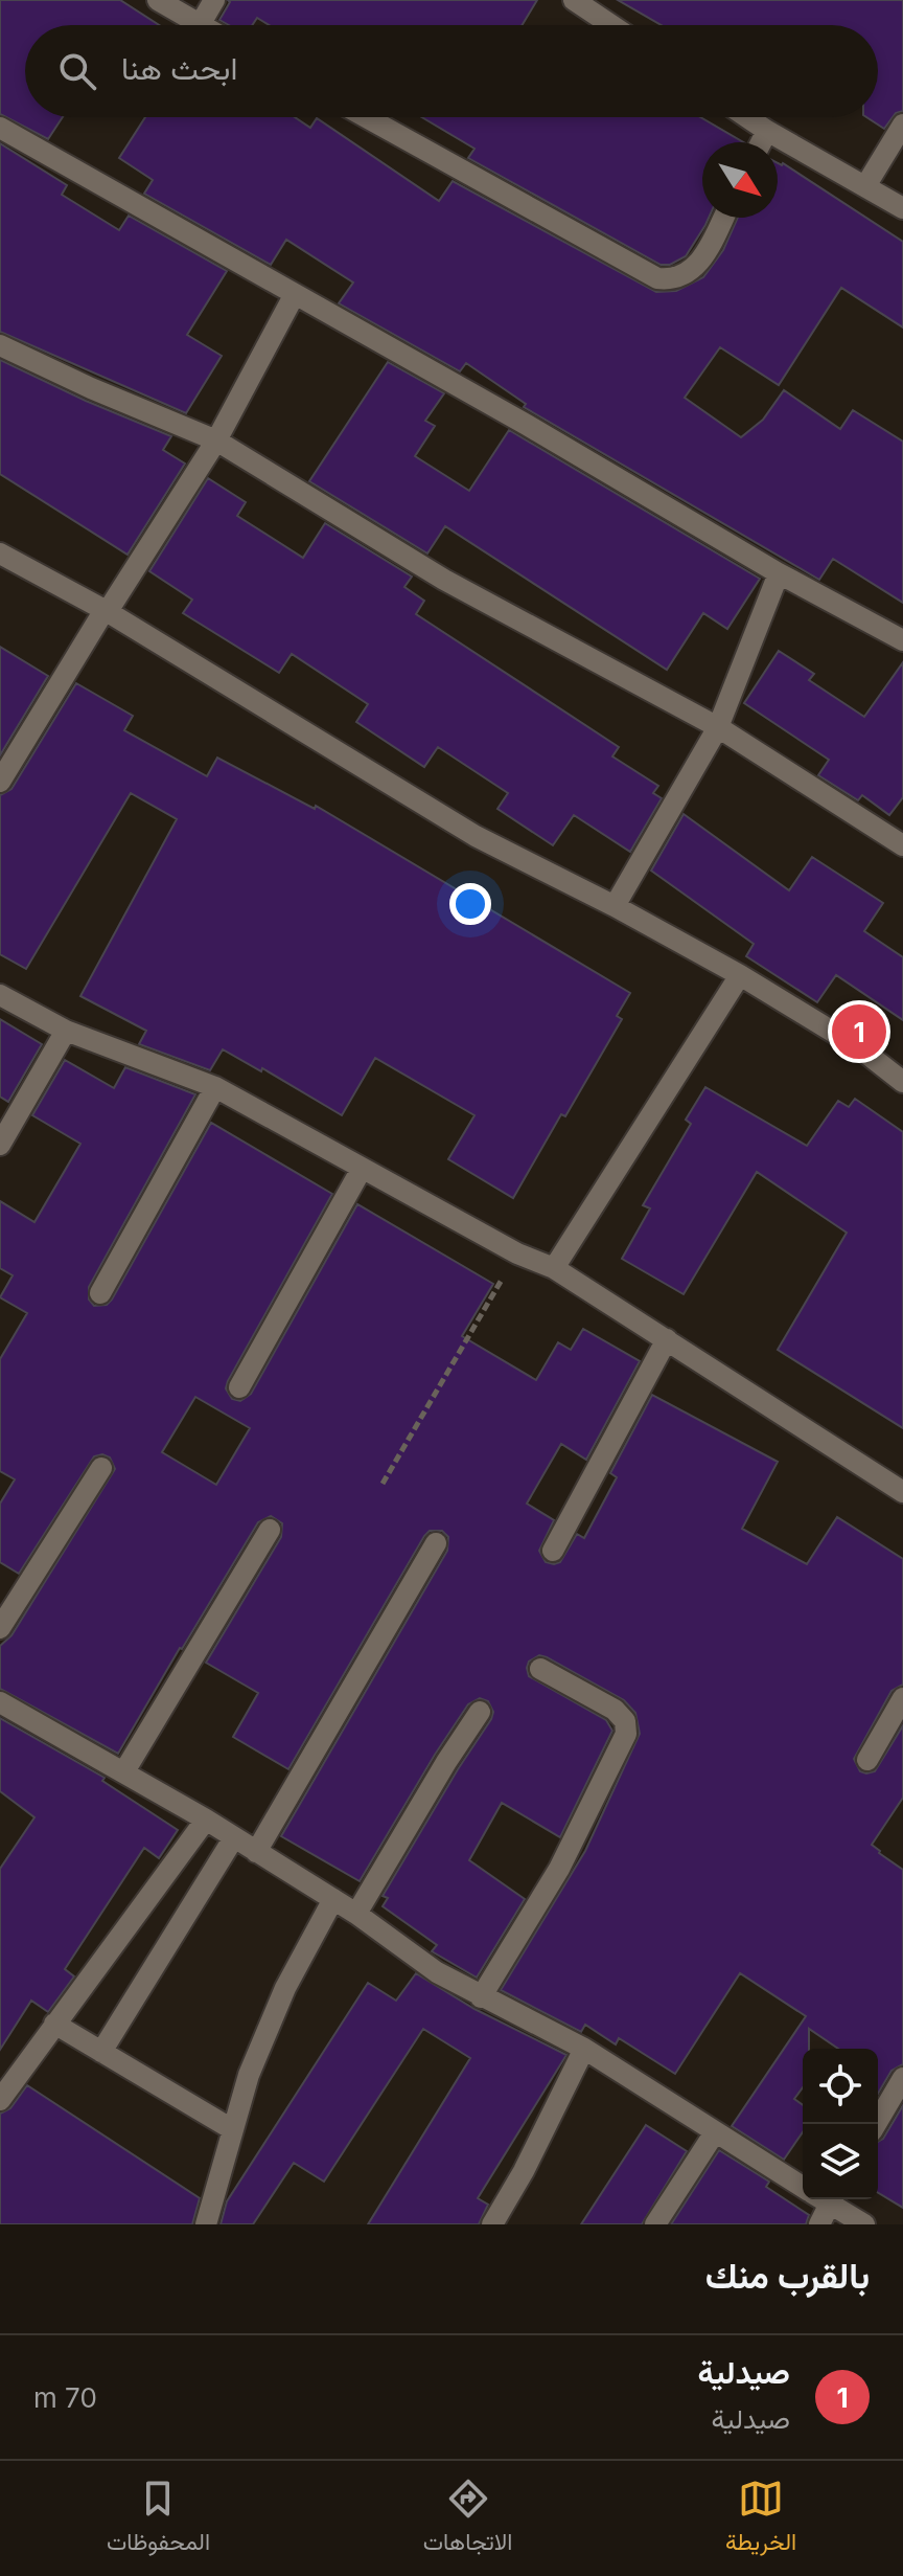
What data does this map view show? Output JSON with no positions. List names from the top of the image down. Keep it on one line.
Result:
{"north":"bottom right","page":{"search":"ابحث هنا","pins":"1","heading":"بالقرب منك","list":[{"mark":"1","name":"صيدلية","note":"صيدلية","value":"70 m"}],"nav":["الخريطة","الاتجاهات","المحفوظات"]}}
